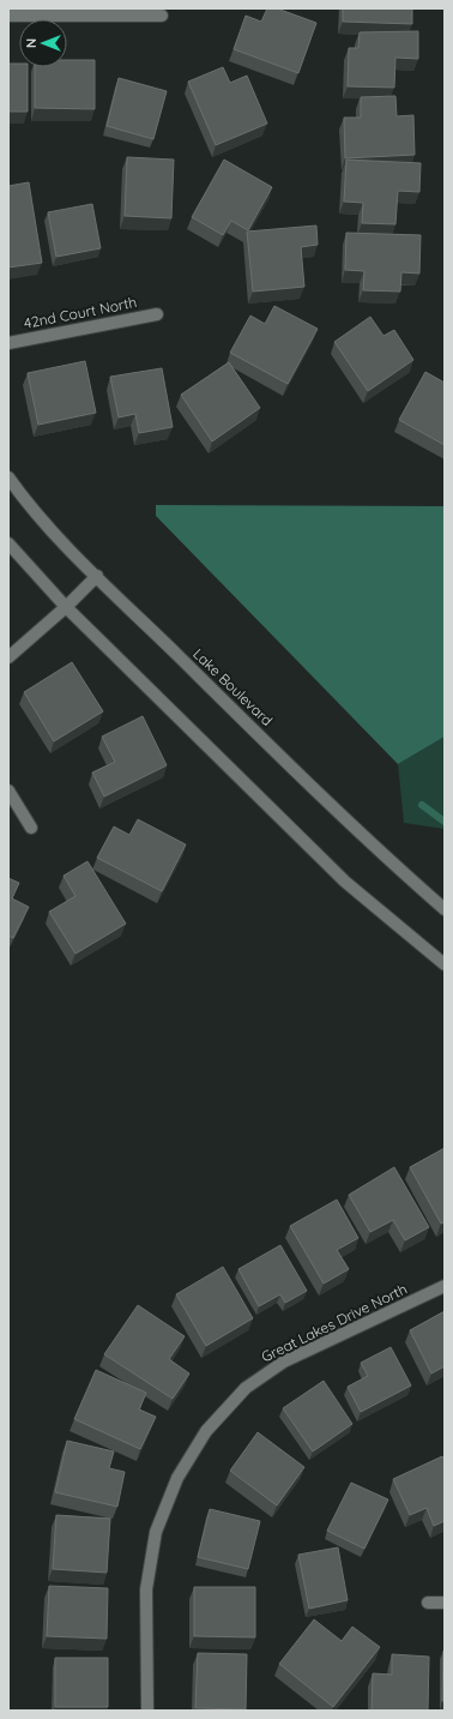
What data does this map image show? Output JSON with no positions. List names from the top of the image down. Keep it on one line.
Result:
{"streets":{"street":["42nd Court North","Lake Boulevard","Great Lakes Drive North"]},"north":"left"}
